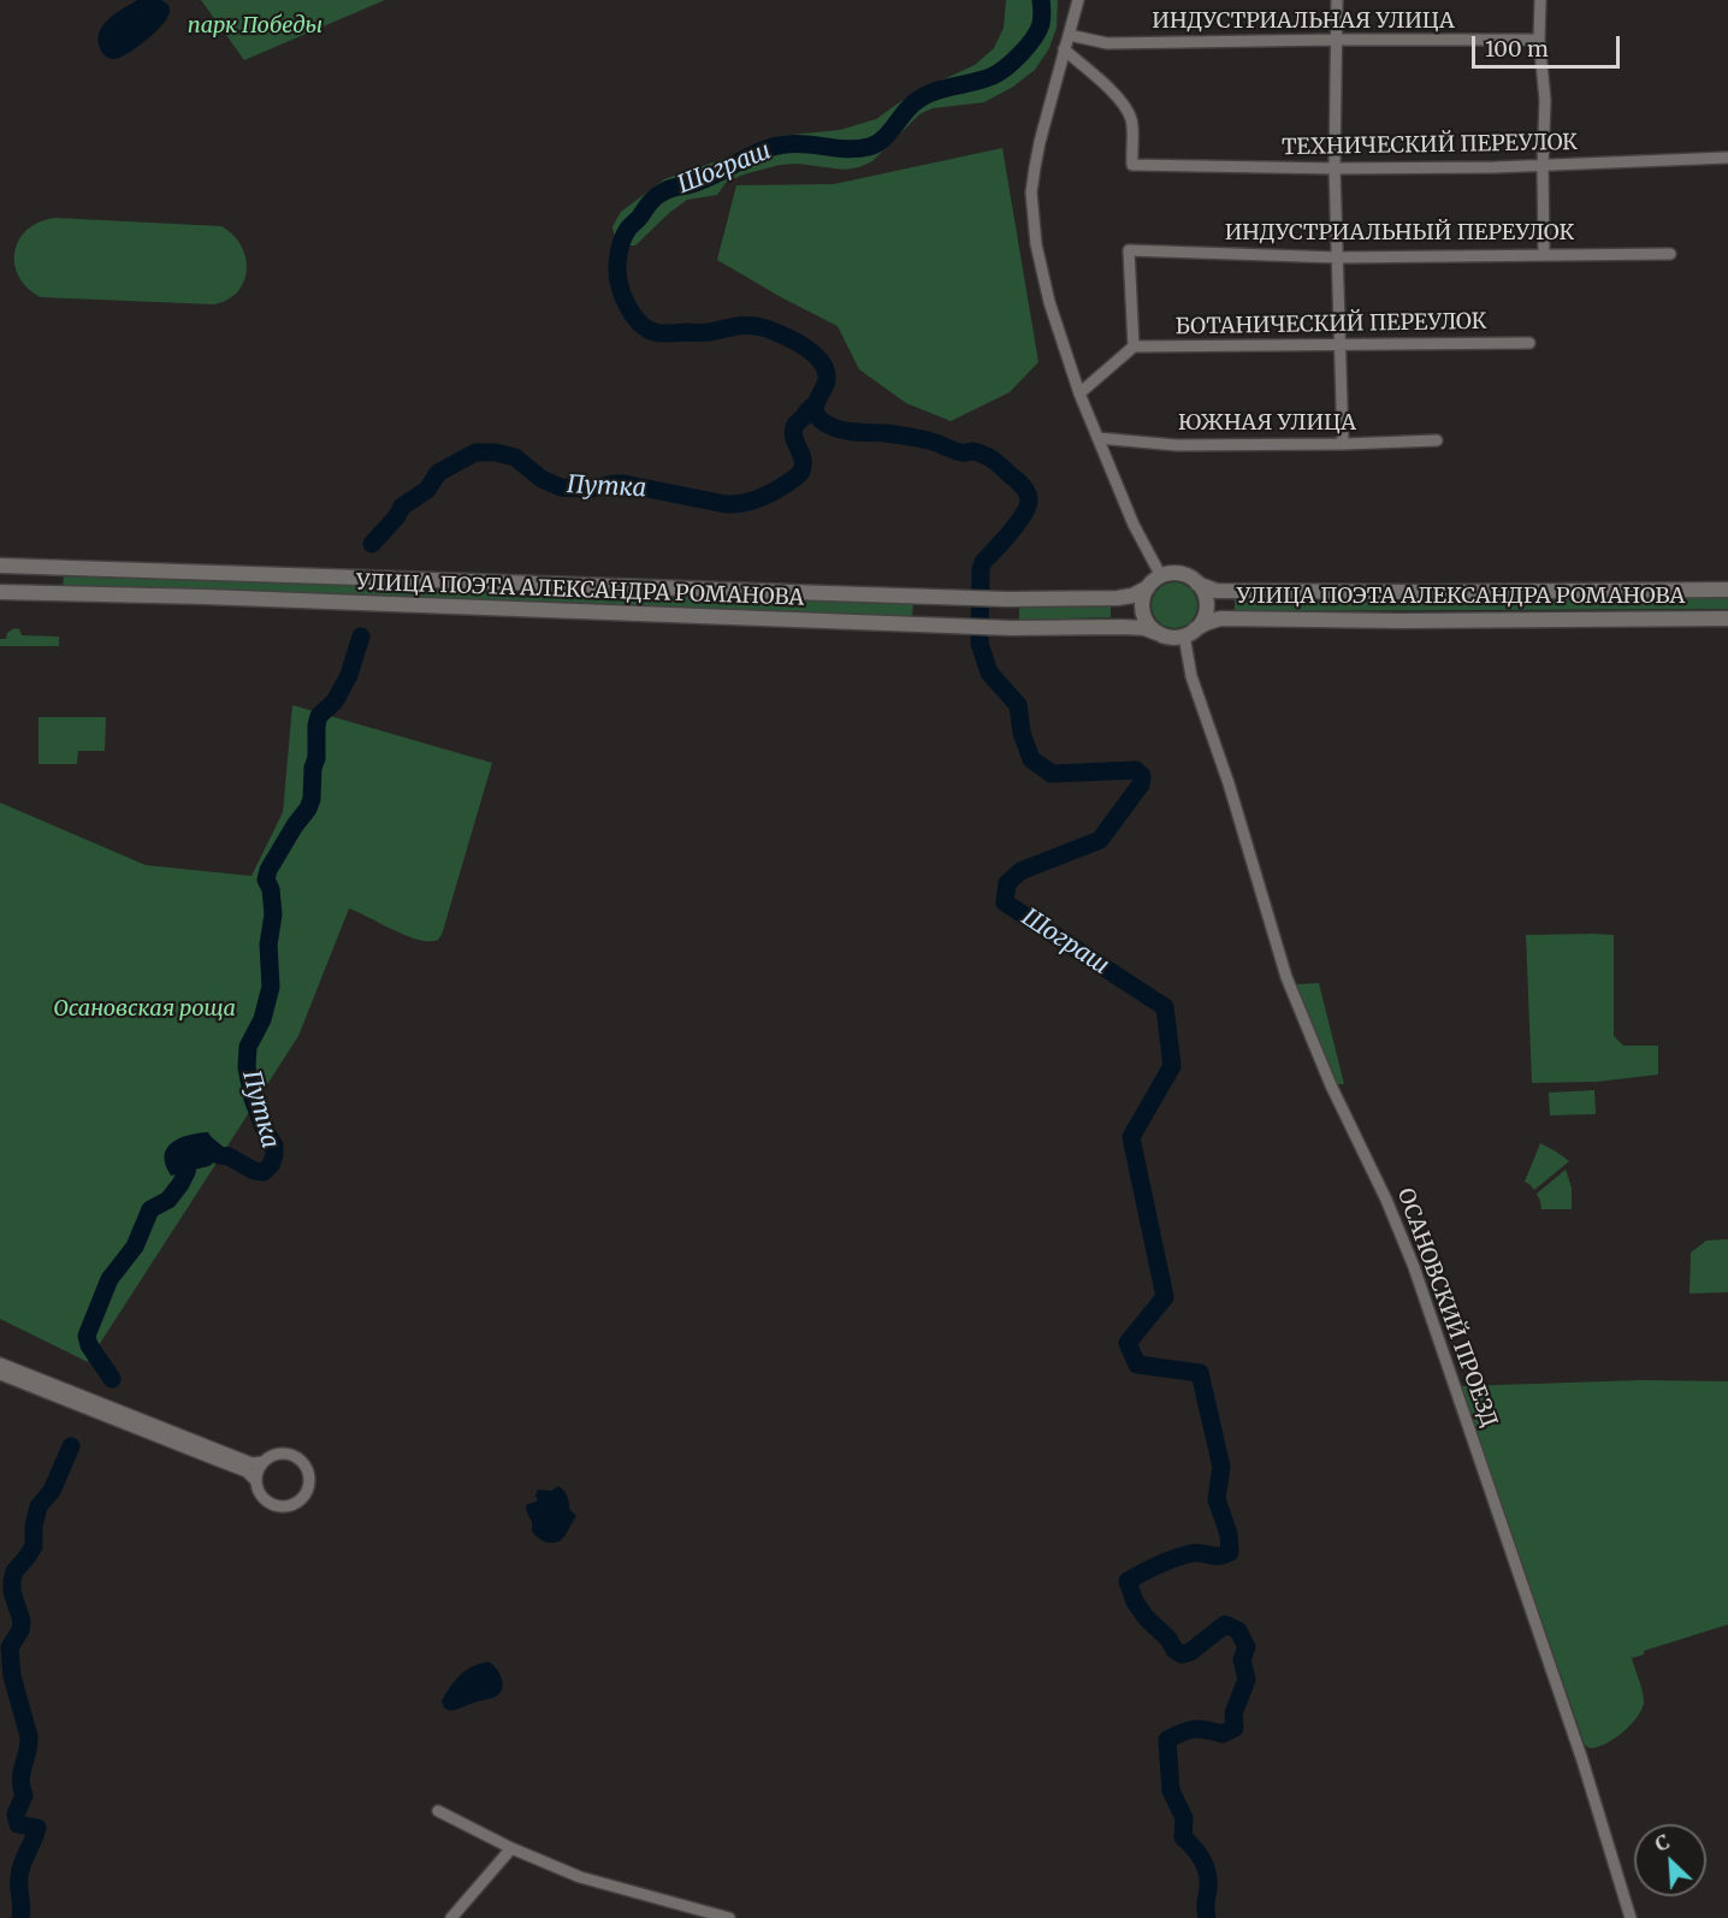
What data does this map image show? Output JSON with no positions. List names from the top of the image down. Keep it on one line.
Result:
{"streets":{"main road":["УЛИЦА ПОЭТА АЛЕКСАНДРА РОМАНОВА"],"street":["ИНДУСТРИАЛЬНАЯ УЛИЦА","ТЕХНИЧЕСКИЙ ПЕРЕУЛОК","ИНДУСТРИАЛЬНЫЙ ПЕРЕУЛОК","БОТАНИЧЕСКИЙ ПЕРЕУЛОК","ЮЖНАЯ УЛИЦА","ОСАНОВСКИЙ ПРОЕЗД"]},"crossings":[["ИНДУСТРИАЛЬНЫЙ ПЕРЕУЛОК","БОТАНИЧЕСКИЙ ПЕРЕУЛОК"],["УЛИЦА ПОЭТА АЛЕКСАНДРА РОМАНОВА","ОСАНОВСКИЙ ПРОЕЗД"]],"water":["Шограш","Путка"],"parks":["парк Победы","Осановская роща"],"scale_bar":"100 m","north":"top left"}
